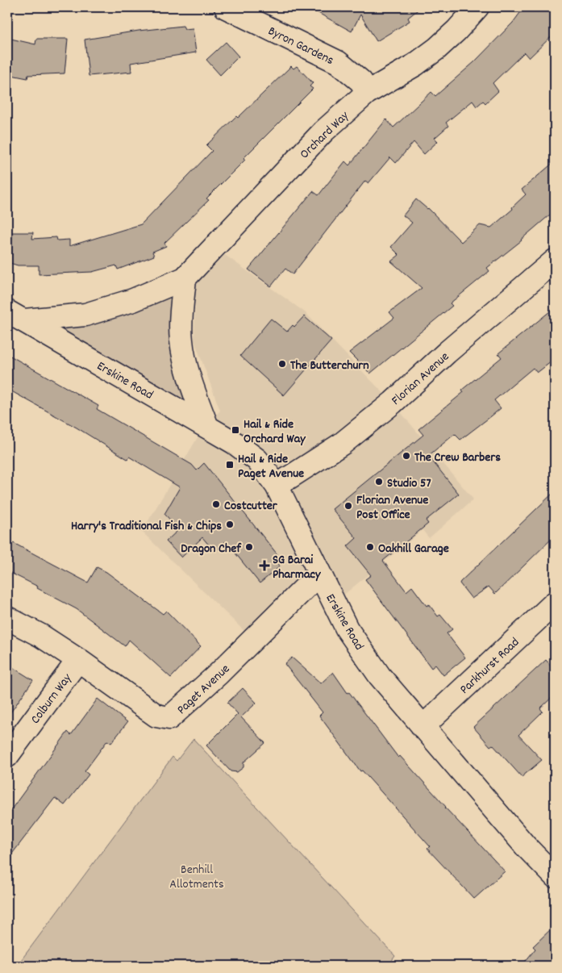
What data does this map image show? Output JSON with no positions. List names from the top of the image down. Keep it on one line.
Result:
{"streets":{"street":["Byron Gardens","Orchard Way","Florian Avenue","Erskine Road","Parkhurst Road","Paget Avenue","Colburn Way"]},"crossings":[["Byron Gardens","Orchard Way"],["Orchard Way","Erskine Road"],["Florian Avenue","Erskine Road"],["Erskine Road","Parkhurst Road"],["Erskine Road","Paget Avenue"],["Paget Avenue","Colburn Way"]],"parks":["Benhill Allotments"],"places":{"other":["The Butterchurn","The Crew Barbers","Studio 57","Costcutter","Florian Avenue Post Office","Harry's Traditional Fish & Chips","Dragon Chef","Oakhill Garage"],"transit":["Hail & Ride Orchard Way","Hail & Ride Paget Avenue"],"health":["SG Barai Pharmacy"]}}
